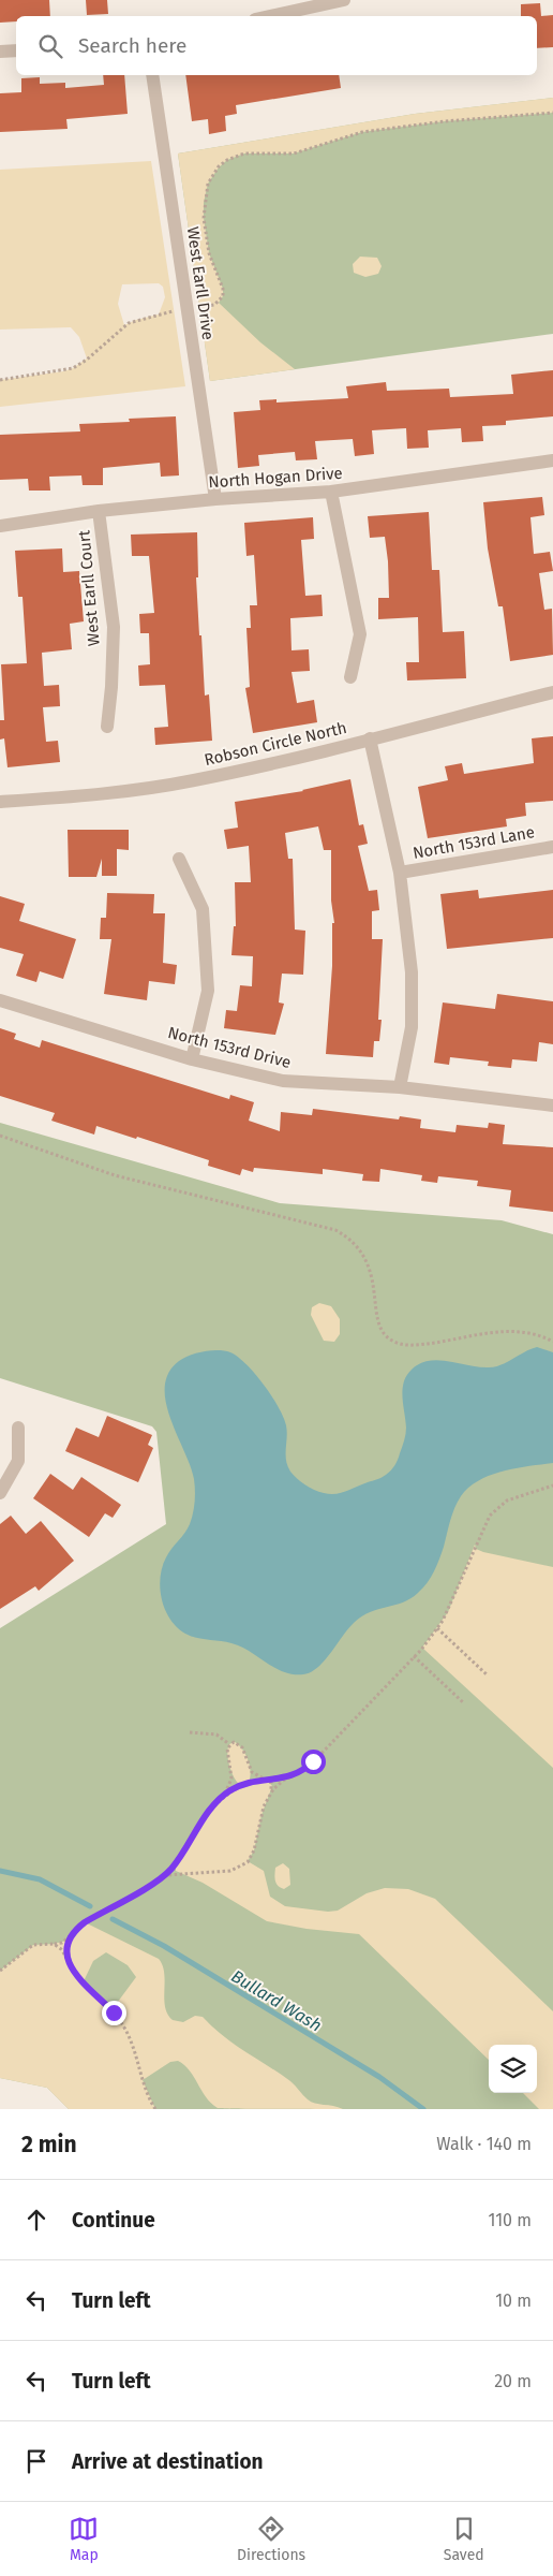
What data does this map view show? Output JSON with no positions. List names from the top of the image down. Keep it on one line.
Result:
{"streets":{"street":["West Earll Drive","North Hogan Drive","West Earll Court","Robson Circle North","North 153rd Lane","North 153rd Drive"]},"crossings":[["West Earll Drive","North Hogan Drive"],["North Hogan Drive","West Earll Court"]],"water":["Bullard Wash"],"page":{"search":"Search here","heading":["2 min","Walk · 140 m"],"list":[["Continue","110 m"],["Turn left","10 m"],["Turn left","20 m"],"Arrive at destination"],"nav":["Map","Directions","Saved"]}}
